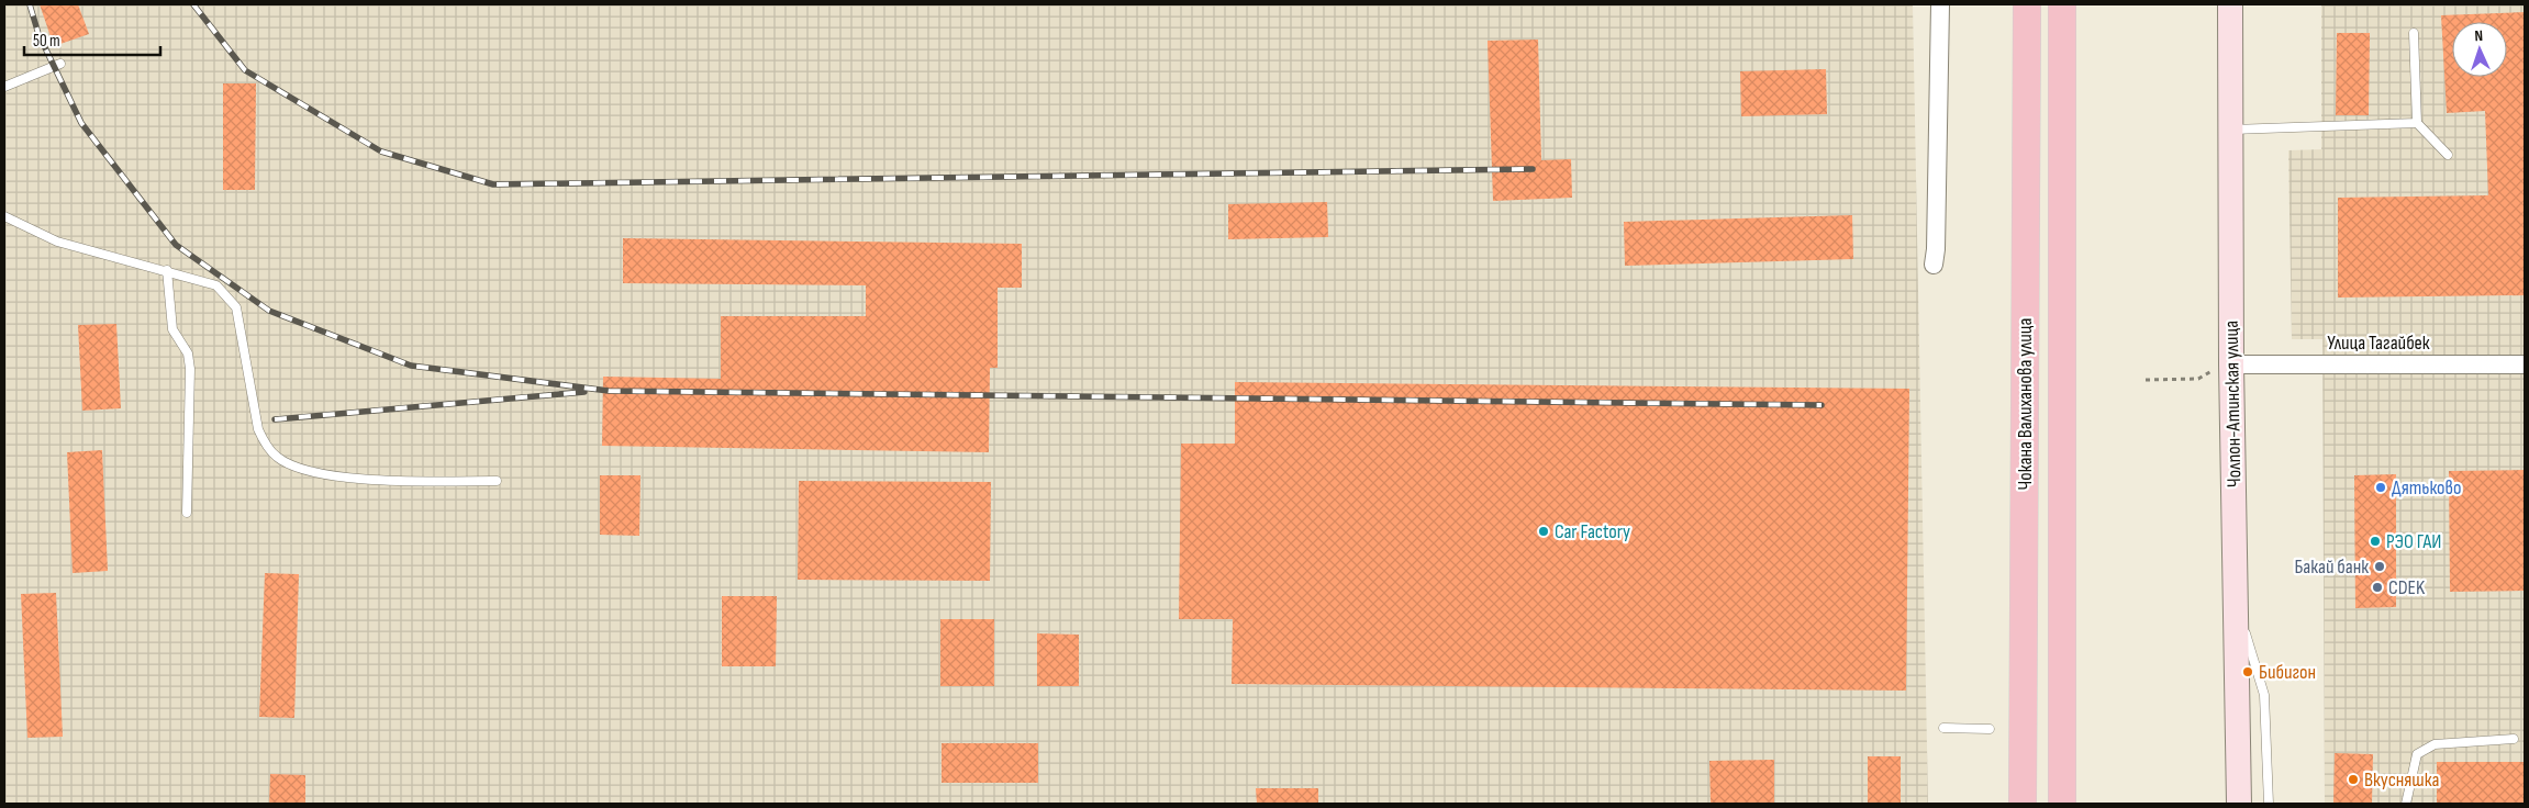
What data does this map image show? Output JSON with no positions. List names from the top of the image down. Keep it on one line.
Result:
{"streets":{"main road":["Чокана Валиханова улица"],"street":["Улица Тагайбек","Чолпон-Атинская улица"]},"crossings":[["Улица Тагайбек","Чолпон-Атинская улица"]],"places":["Дятьково","Car Factory","РЭО ГАИ","Бакай банк","CDEK","Бибигон","Вкусняшка"],"scale_bar":"50 m","north":"top"}
